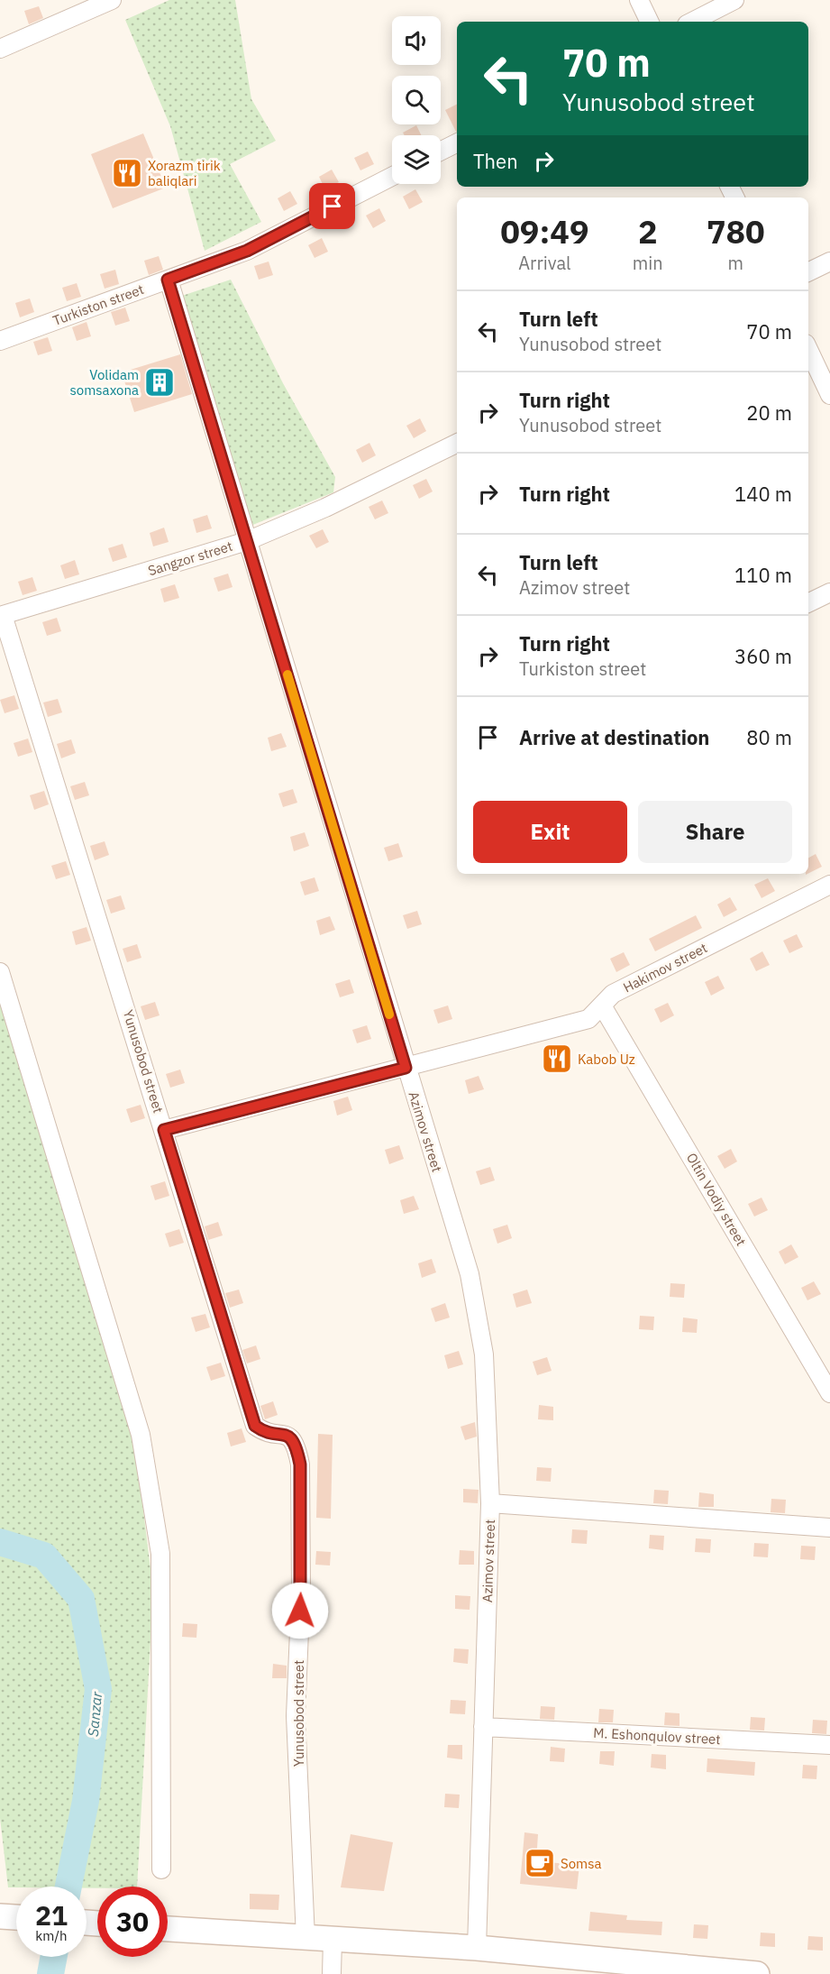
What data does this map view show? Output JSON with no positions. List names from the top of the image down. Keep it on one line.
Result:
{"streets":{"street":["Turkiston street","Sangzor street","Hakimov street","Yunusobod street","Azimov street","Oltin Vodiy street","M. Eshonqulov street"]},"crossings":[["Turkiston street","Azimov street"],["Sangzor street","Yunusobod street"],["Sangzor street","Azimov street"],["Hakimov street","Yunusobod street"],["Hakimov street","Azimov street"],["Hakimov street","Oltin Vodiy street"],["Azimov street","M. Eshonqulov street"]],"water":["Sanzar"],"places":{"restaurant":["Xorazm tirik baliqlari","Kabob Uz"],"building":["Volidam somsaxona"],"cafe":["Somsa"]},"page":{"turn":["70 m","Yunusobod street"],"then":"Then","eta":["09:49","Arrival","2","min","780","m"],"list":[{"name":"Turn left","note":"Yunusobod street","value":"70 m"},{"name":"Turn right","note":"Yunusobod street","value":"20 m"},{"name":"Turn right","value":"140 m"},{"name":"Turn left","note":"Azimov street","value":"110 m"},{"name":"Turn right","note":"Turkiston street","value":"360 m"},{"name":"Arrive at destination","value":"80 m"}],"buttons":["Exit","Share"],"speed":"21 km/h","limit":"30"}}
